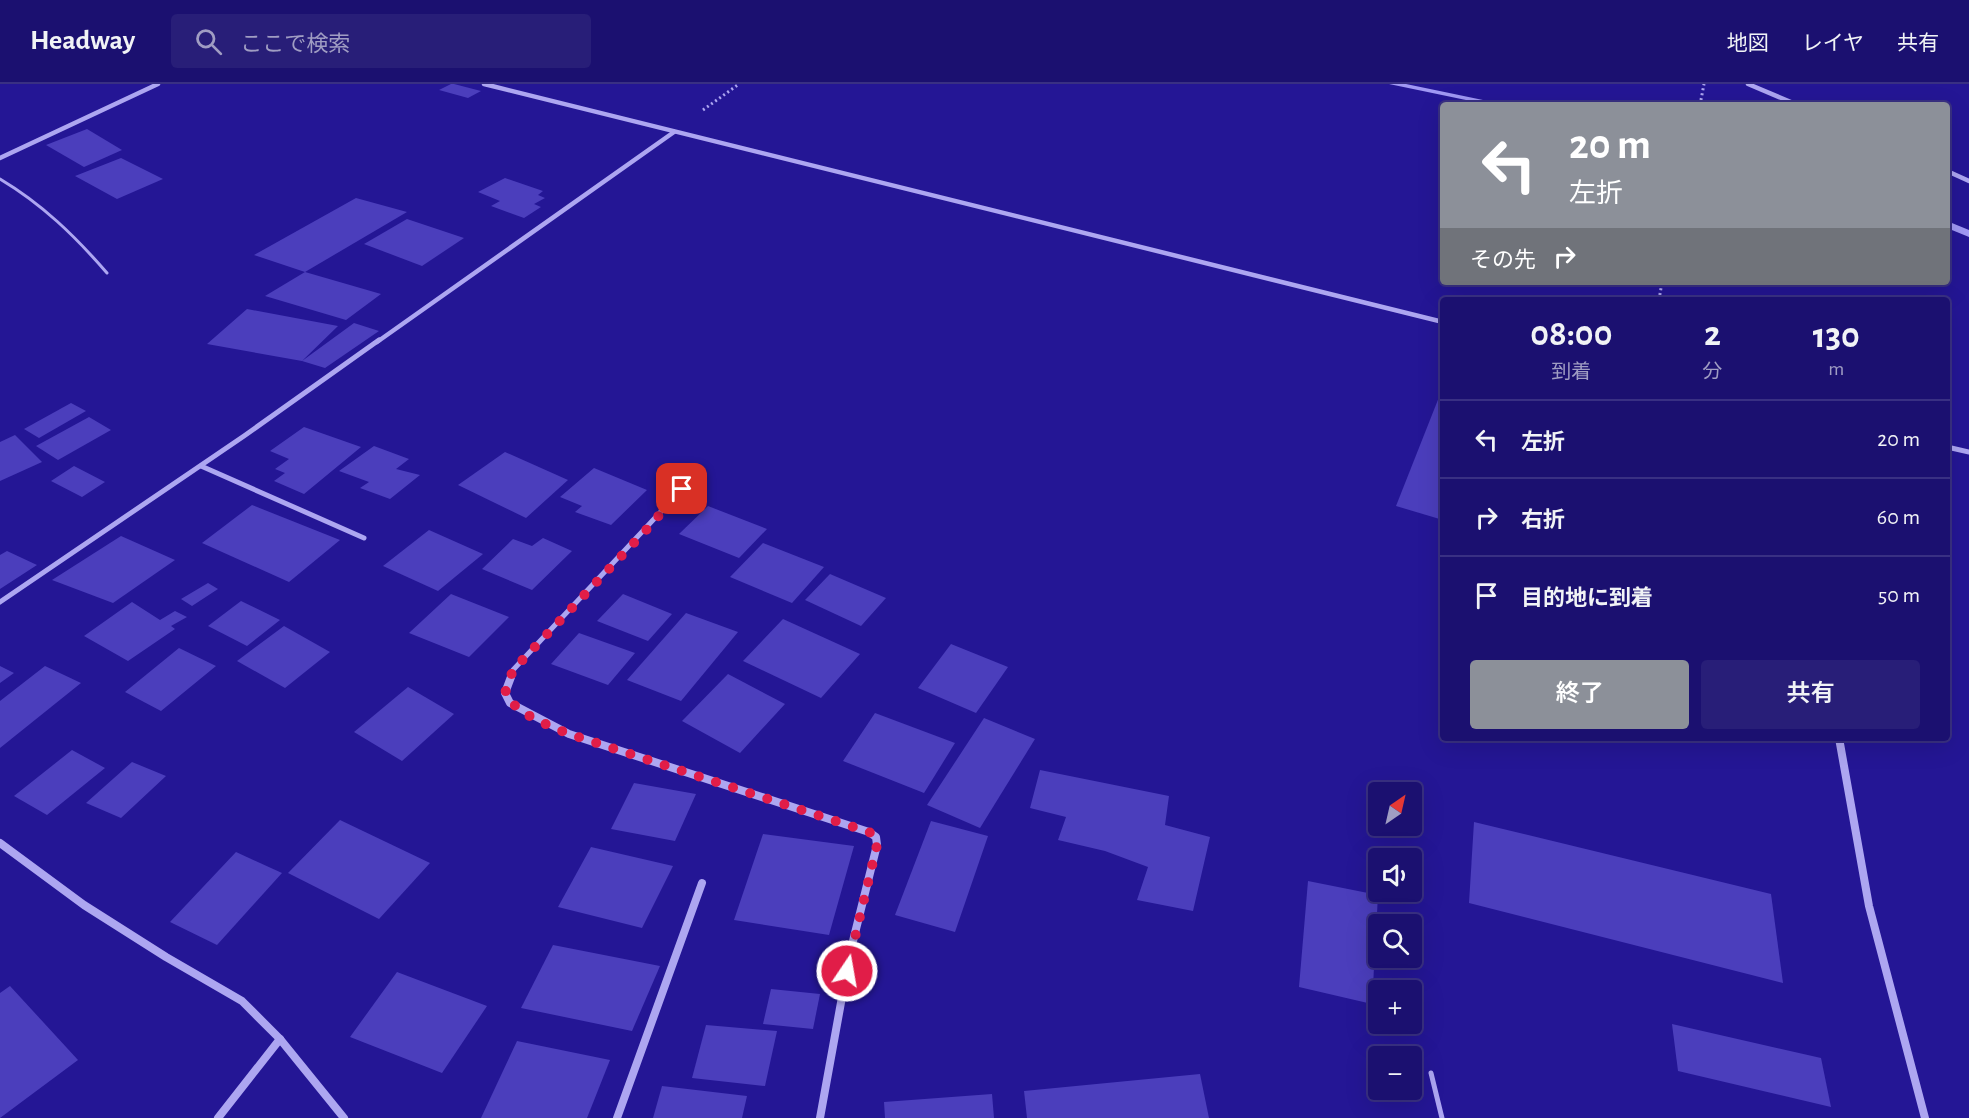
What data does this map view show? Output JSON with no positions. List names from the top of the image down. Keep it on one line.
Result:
{"north":"top right","page":{"header":"Headway","search":"ここで検索","nav":["地図","レイヤ","共有"],"turn":["20 m","左折"],"then":"その先","eta":["08:00","到着","2","分","130","m"],"list":[{"name":"左折","value":"20 m"},{"name":"右折","value":"60 m"},{"name":"目的地に到着","value":"50 m"}],"buttons":["終了","共有"],"map_buttons":["+","−"]}}
